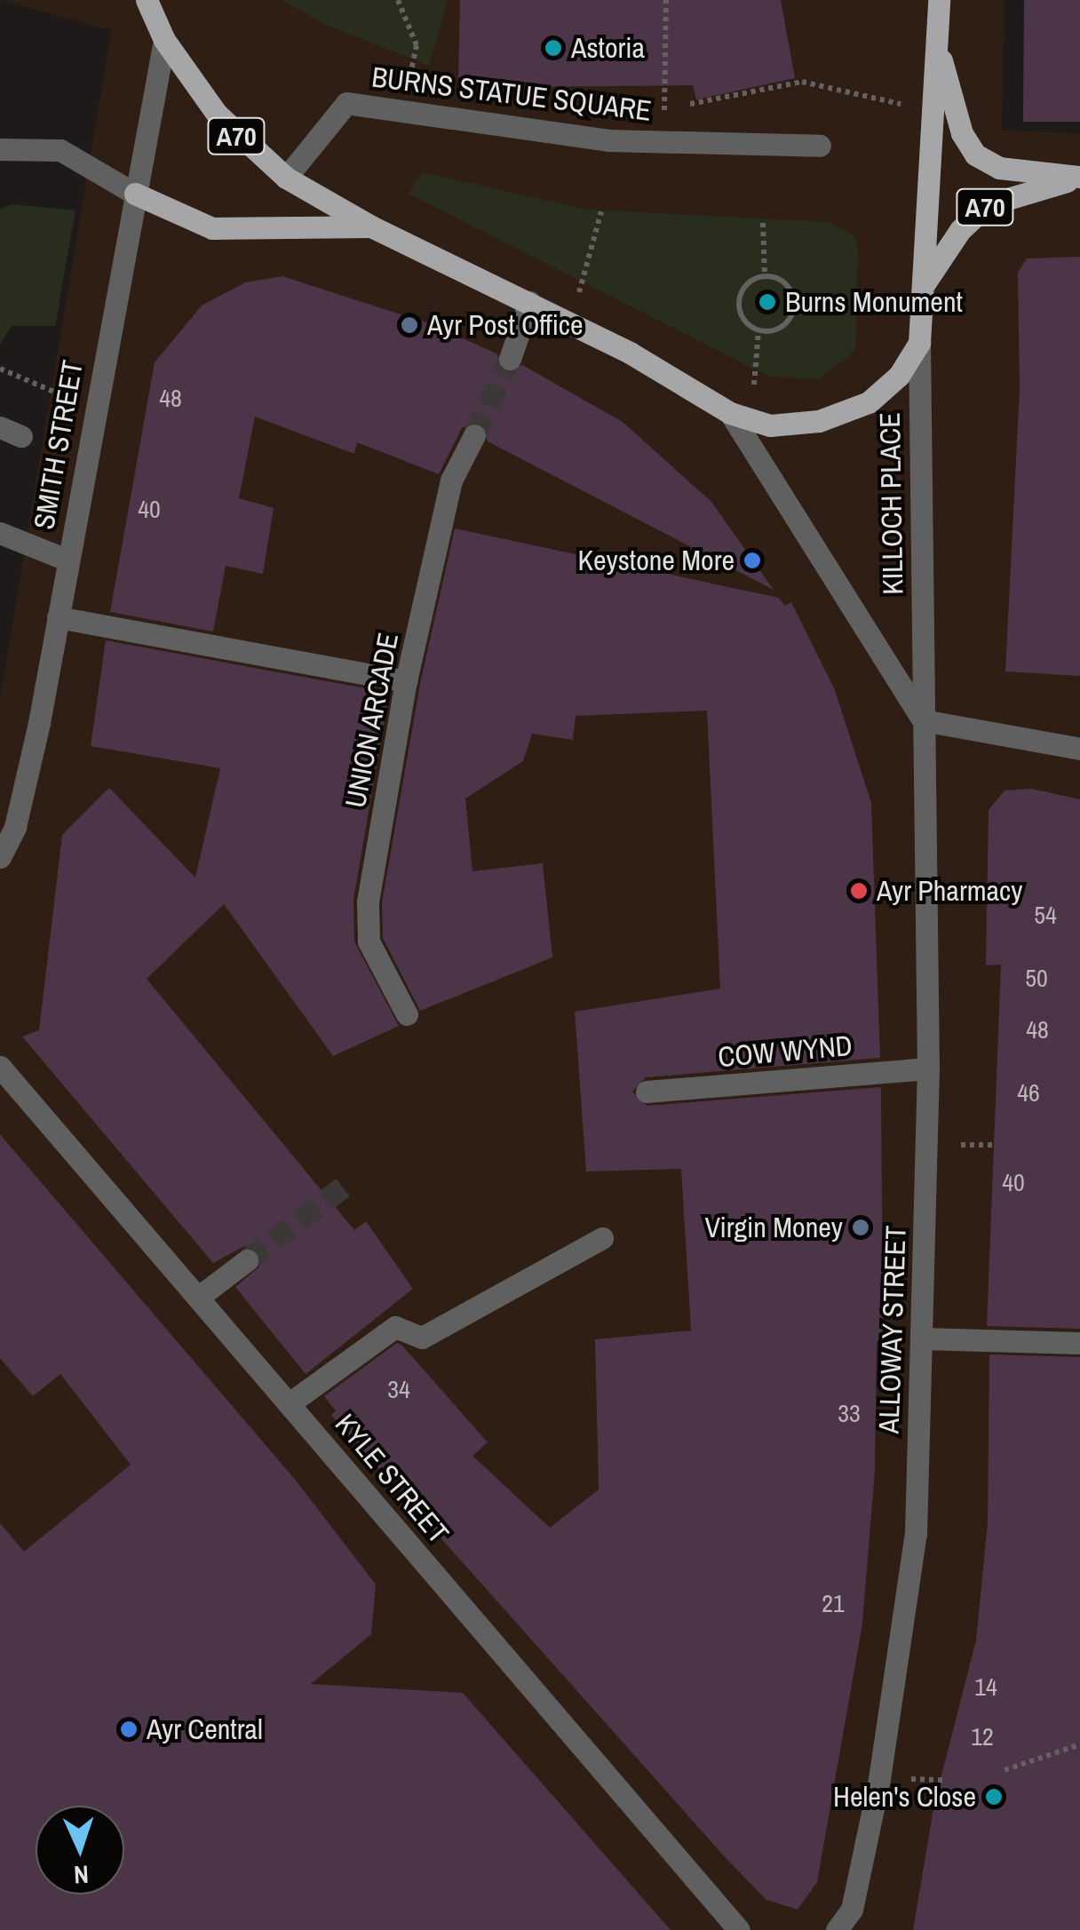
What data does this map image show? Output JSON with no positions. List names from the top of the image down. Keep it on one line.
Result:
{"streets":{"main road":["A70","KILLOCH PLACE"],"street":["BURNS STATUE SQUARE","SMITH STREET","UNION ARCADE","COW WYND","ALLOWAY STREET","KYLE STREET"]},"crossings":[["BURNS STATUE SQUARE","A70"],["A70","SMITH STREET"],["A70","KILLOCH PLACE"],["KILLOCH PLACE","ALLOWAY STREET"],["COW WYND","ALLOWAY STREET"]],"places":["Astoria","Burns Monument","Ayr Post Office","Keystone More","Ayr Pharmacy","Virgin Money","Ayr Central","Helen's Close"],"house_numbers":["48","40","54","50","48","46","40","34","33","21","14","12"],"north":"bottom"}
